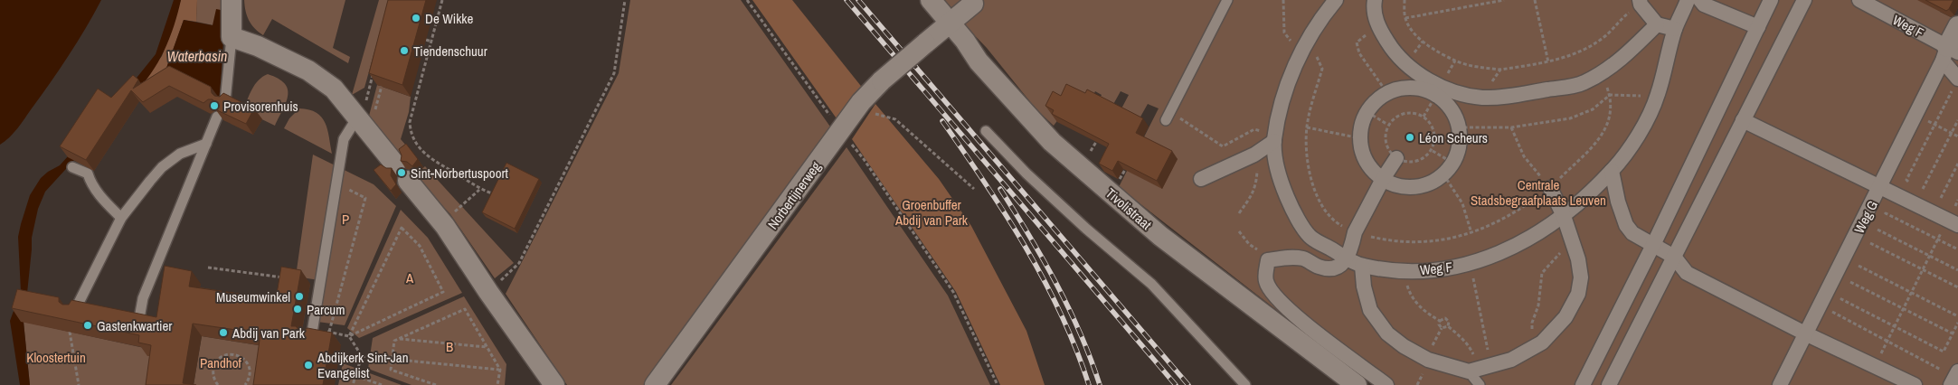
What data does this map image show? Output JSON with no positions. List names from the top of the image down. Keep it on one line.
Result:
{"streets":{"street":["Weg F","Norbertijnerweg","Tivolistraat","Weg G"]},"crossings":[["Weg F","Weg G"],["Norbertijnerweg","Tivolistraat"]],"water":["Waterbasin"],"parks":["Centrale Stadsbegraafplaats Leuven","Groenbuffer Abdij van Park","P","A","B","Kloostertuin","Pandhof"],"places":["De Wikke","Tiendenschuur","Provisorenhuis","Léon Scheurs","Sint-Norbertuspoort","Museumwinkel","Parcum","Gastenkwartier","Abdij van Park","Abdijkerk Sint-Jan Evangelist"]}
